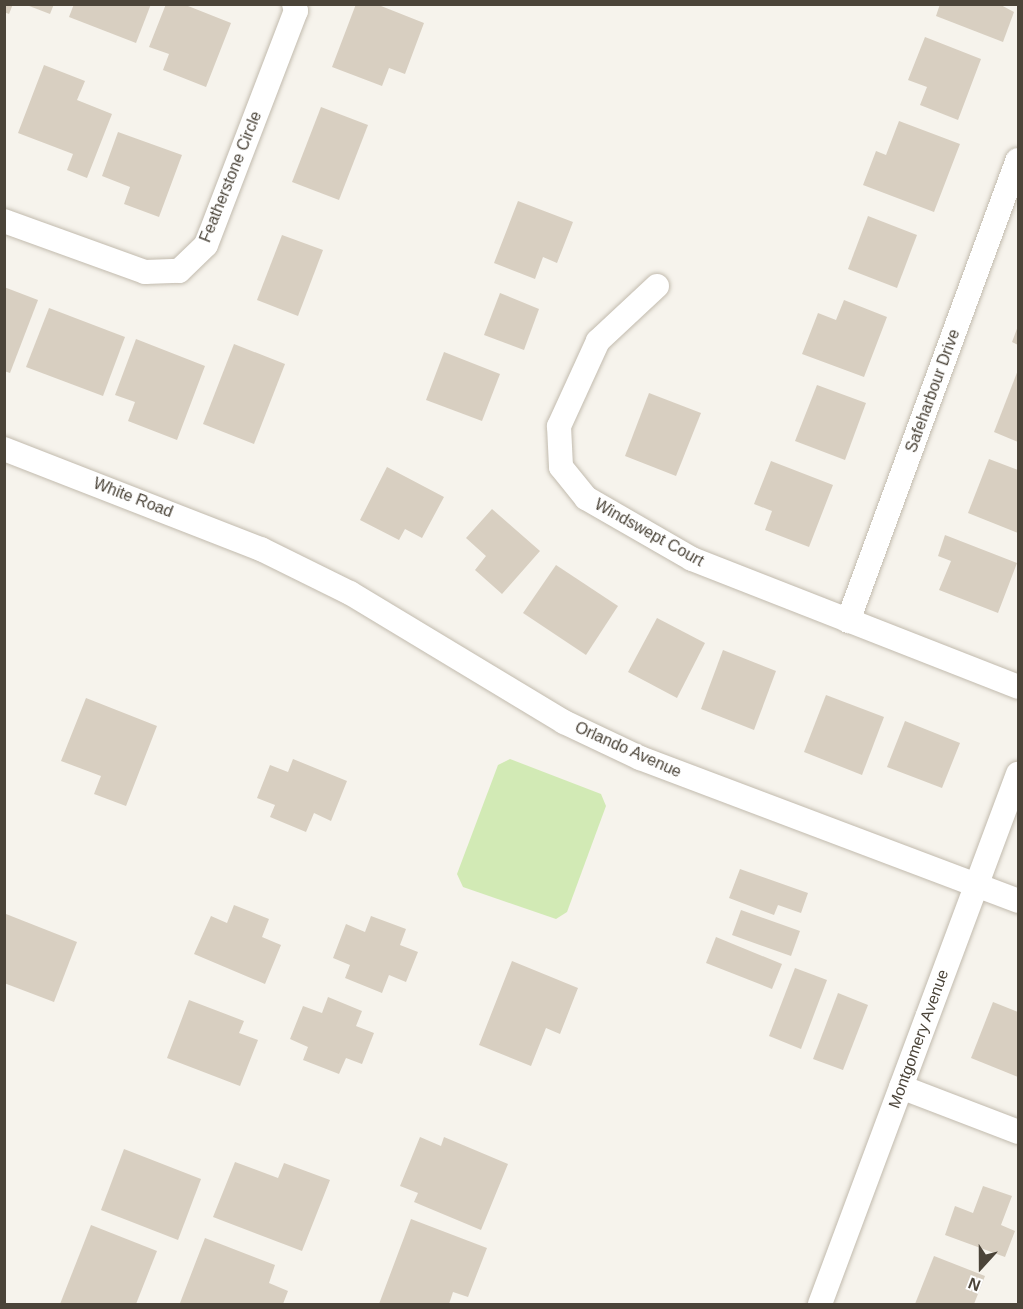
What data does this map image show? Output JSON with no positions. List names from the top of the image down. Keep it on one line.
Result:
{"streets":{"street":["Featherstone Circle","Safeharbour Drive","White Road","Windswept Court","Orlando Avenue","Montgomery Avenue"]},"crossings":[["Safeharbour Drive","Windswept Court"],["White Road","Orlando Avenue"],["Orlando Avenue","Montgomery Avenue"]],"north":"bottom"}
